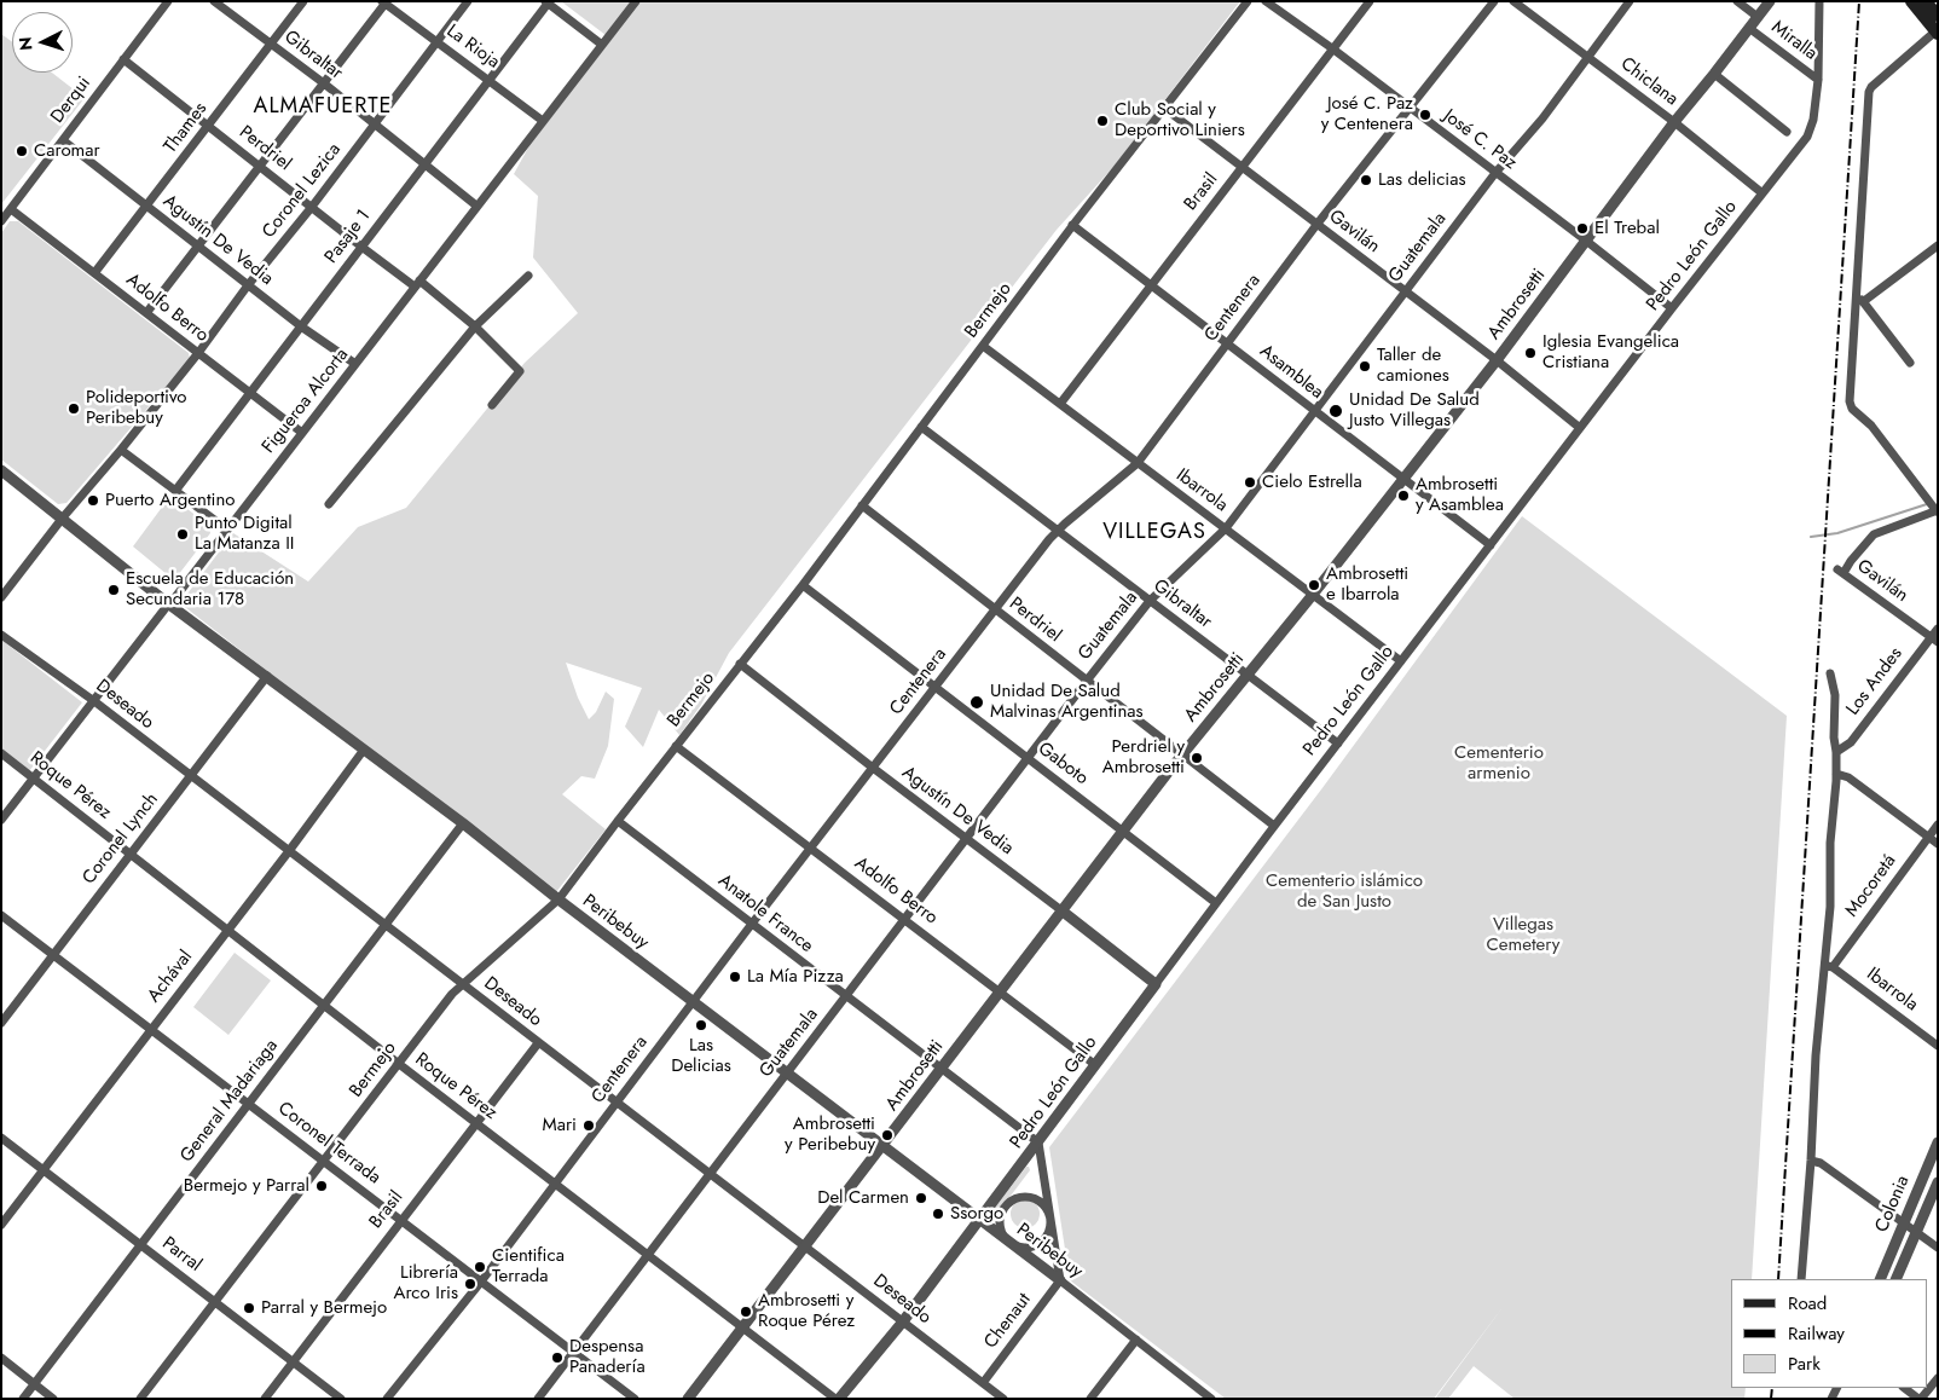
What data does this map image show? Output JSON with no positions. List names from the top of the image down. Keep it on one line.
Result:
{"streets":{"street":["Miralla","La Rioja","Gibraltar","Chiclana","Derqui","Thames","José C. Paz","Perdriel","Coronel Lezica","Brasil","Gavilán","Pasaje 1","Agustín De Vedia","Guatemala","Pedro León Gallo","Ambrosetti","Adolfo Berro","Centenera","Bermejo","Asamblea","Figueroa Alcorta","Ibarrola","Los Andes","Deseado","Gaboto","Roque Pérez","Coronel Lynch","Mocoretá","Anatole France","Peribebuy","Achával","General Madariaga","Coronel Terrada","Colonia","Parral","Chenaut"]},"crossings":[["Miralla","Pedro León Gallo"],["Miralla","Ambrosetti"],["La Rioja","Coronel Lezica"],["La Rioja","Pasaje 1"],["La Rioja","Figueroa Alcorta"],["Gibraltar","Thames"],["Gibraltar","Coronel Lezica"],["Gibraltar","Pasaje 1"],["Gibraltar","Guatemala"],["Gibraltar","Pedro León Gallo"],["Gibraltar","Ambrosetti"],["Gibraltar","Centenera"],["Gibraltar","Bermejo"],["Gibraltar","Figueroa Alcorta"],["Chiclana","Guatemala"],["Chiclana","Pedro León Gallo"],["Chiclana","Ambrosetti"],["Derqui","Perdriel"],["Derqui","Agustín De Vedia"],["Derqui","Adolfo Berro"],["Thames","Perdriel"],["Thames","Agustín De Vedia"],["Thames","Adolfo Berro"],["José C. Paz","Brasil"],["José C. Paz","Guatemala"],["José C. Paz","Pedro León Gallo"],["José C. Paz","Ambrosetti"],["José C. Paz","Centenera"],["Perdriel","Coronel Lezica"],["Perdriel","Pasaje 1"],["Perdriel","Guatemala"],["Perdriel","Pedro León Gallo"],["Perdriel","Ambrosetti"],["Perdriel","Centenera"],["Perdriel","Bermejo"],["Perdriel","Figueroa Alcorta"],["Coronel Lezica","Agustín De Vedia"],["Coronel Lezica","Adolfo Berro"],["Coronel Lezica","Peribebuy"],["Brasil","Gavilán"],["Brasil","Asamblea"],["Brasil","Ibarrola"],["Brasil","Deseado"],["Brasil","Roque Pérez"],["Brasil","Coronel Terrada"],["Brasil","Parral"],["Gavilán","Guatemala"],["Gavilán","Pedro León Gallo"],["Gavilán","Ambrosetti"],["Gavilán","Centenera"],["Gavilán","Bermejo"],["Gavilán","Los Andes"],["Pasaje 1","Agustín De Vedia"],["Pasaje 1","Adolfo Berro"],["Agustín De Vedia","Guatemala"],["Agustín De Vedia","Pedro León Gallo"],["Agustín De Vedia","Ambrosetti"],["Agustín De Vedia","Centenera"],["Agustín De Vedia","Bermejo"],["Agustín De Vedia","Figueroa Alcorta"],["Guatemala","Adolfo Berro"],["Guatemala","Asamblea"],["Guatemala","Ibarrola"],["Guatemala","Deseado"],["Guatemala","Gaboto"],["Guatemala","Roque Pérez"],["Guatemala","Anatole France"],["Guatemala","Peribebuy"],["Guatemala","Coronel Terrada"],["Pedro León Gallo","Adolfo Berro"],["Pedro León Gallo","Asamblea"],["Pedro León Gallo","Ibarrola"],["Pedro León Gallo","Deseado"],["Pedro León Gallo","Gaboto"],["Pedro León Gallo","Roque Pérez"],["Pedro León Gallo","Anatole France"],["Pedro León Gallo","Peribebuy"],["Ambrosetti","Adolfo Berro"],["Ambrosetti","Asamblea"],["Ambrosetti","Ibarrola"],["Ambrosetti","Deseado"],["Ambrosetti","Gaboto"],["Ambrosetti","Roque Pérez"],["Ambrosetti","Anatole France"],["Ambrosetti","Peribebuy"],["Adolfo Berro","Centenera"],["Adolfo Berro","Bermejo"],["Adolfo Berro","Figueroa Alcorta"],["Centenera","Asamblea"],["Centenera","Ibarrola"],["Centenera","Deseado"],["Centenera","Gaboto"],["Centenera","Roque Pérez"],["Centenera","Anatole France"],["Centenera","Peribebuy"],["Centenera","Coronel Terrada"],["Bermejo","Asamblea"],["Bermejo","Ibarrola"],["Bermejo","Deseado"],["Bermejo","Gaboto"],["Bermejo","Roque Pérez"],["Bermejo","Anatole France"],["Bermejo","Peribebuy"],["Bermejo","Coronel Terrada"],["Bermejo","Parral"],["Figueroa Alcorta","Deseado"],["Figueroa Alcorta","Roque Pérez"],["Figueroa Alcorta","Peribebuy"],["Ibarrola","Mocoretá"],["Deseado","Coronel Lynch"],["Deseado","Achával"],["Deseado","General Madariaga"],["Deseado","Chenaut"],["Roque Pérez","Coronel Lynch"],["Roque Pérez","Achával"],["Roque Pérez","General Madariaga"],["Coronel Lynch","Peribebuy"],["Coronel Lynch","Coronel Terrada"],["Peribebuy","Achával"],["Peribebuy","General Madariaga"],["Peribebuy","Chenaut"],["Achával","Coronel Terrada"],["Achával","Parral"],["General Madariaga","Coronel Terrada"],["General Madariaga","Parral"]],"districts":["ALMAFUERTE","VILLEGAS"],"parks":["Cementerio armenio","Cementerio islámico de San Justo","Villegas Cemetery"],"places":["José C. Paz y Centenera","Club Social y Deportivo Liniers","Caromar","Las delicias","El Trebal","Iglesia Evangelica Cristiana","Taller de camiones","Polideportivo Peribebuy","Unidad De Salud Justo Villegas","Cielo Estrella","Ambrosetti y Asamblea","Puerto Argentino","Punto Digital La Matanza II","Ambrosetti e Ibarrola","Escuela de Educación Secundaria 178","Unidad De Salud Malvinas Argentinas","Perdriel y Ambrosetti","La Mía Pizza","Las Delicias","Mari","Ambrosetti y Peribebuy","Bermejo y Parral","Del Carmen","Ssorgo","Cientifica Terrada","Librería Arco Iris","Parral y Bermejo","Ambrosetti y Roque Pérez","Despensa Panadería"],"legend":["Road","Railway","Park"],"north":"left"}
